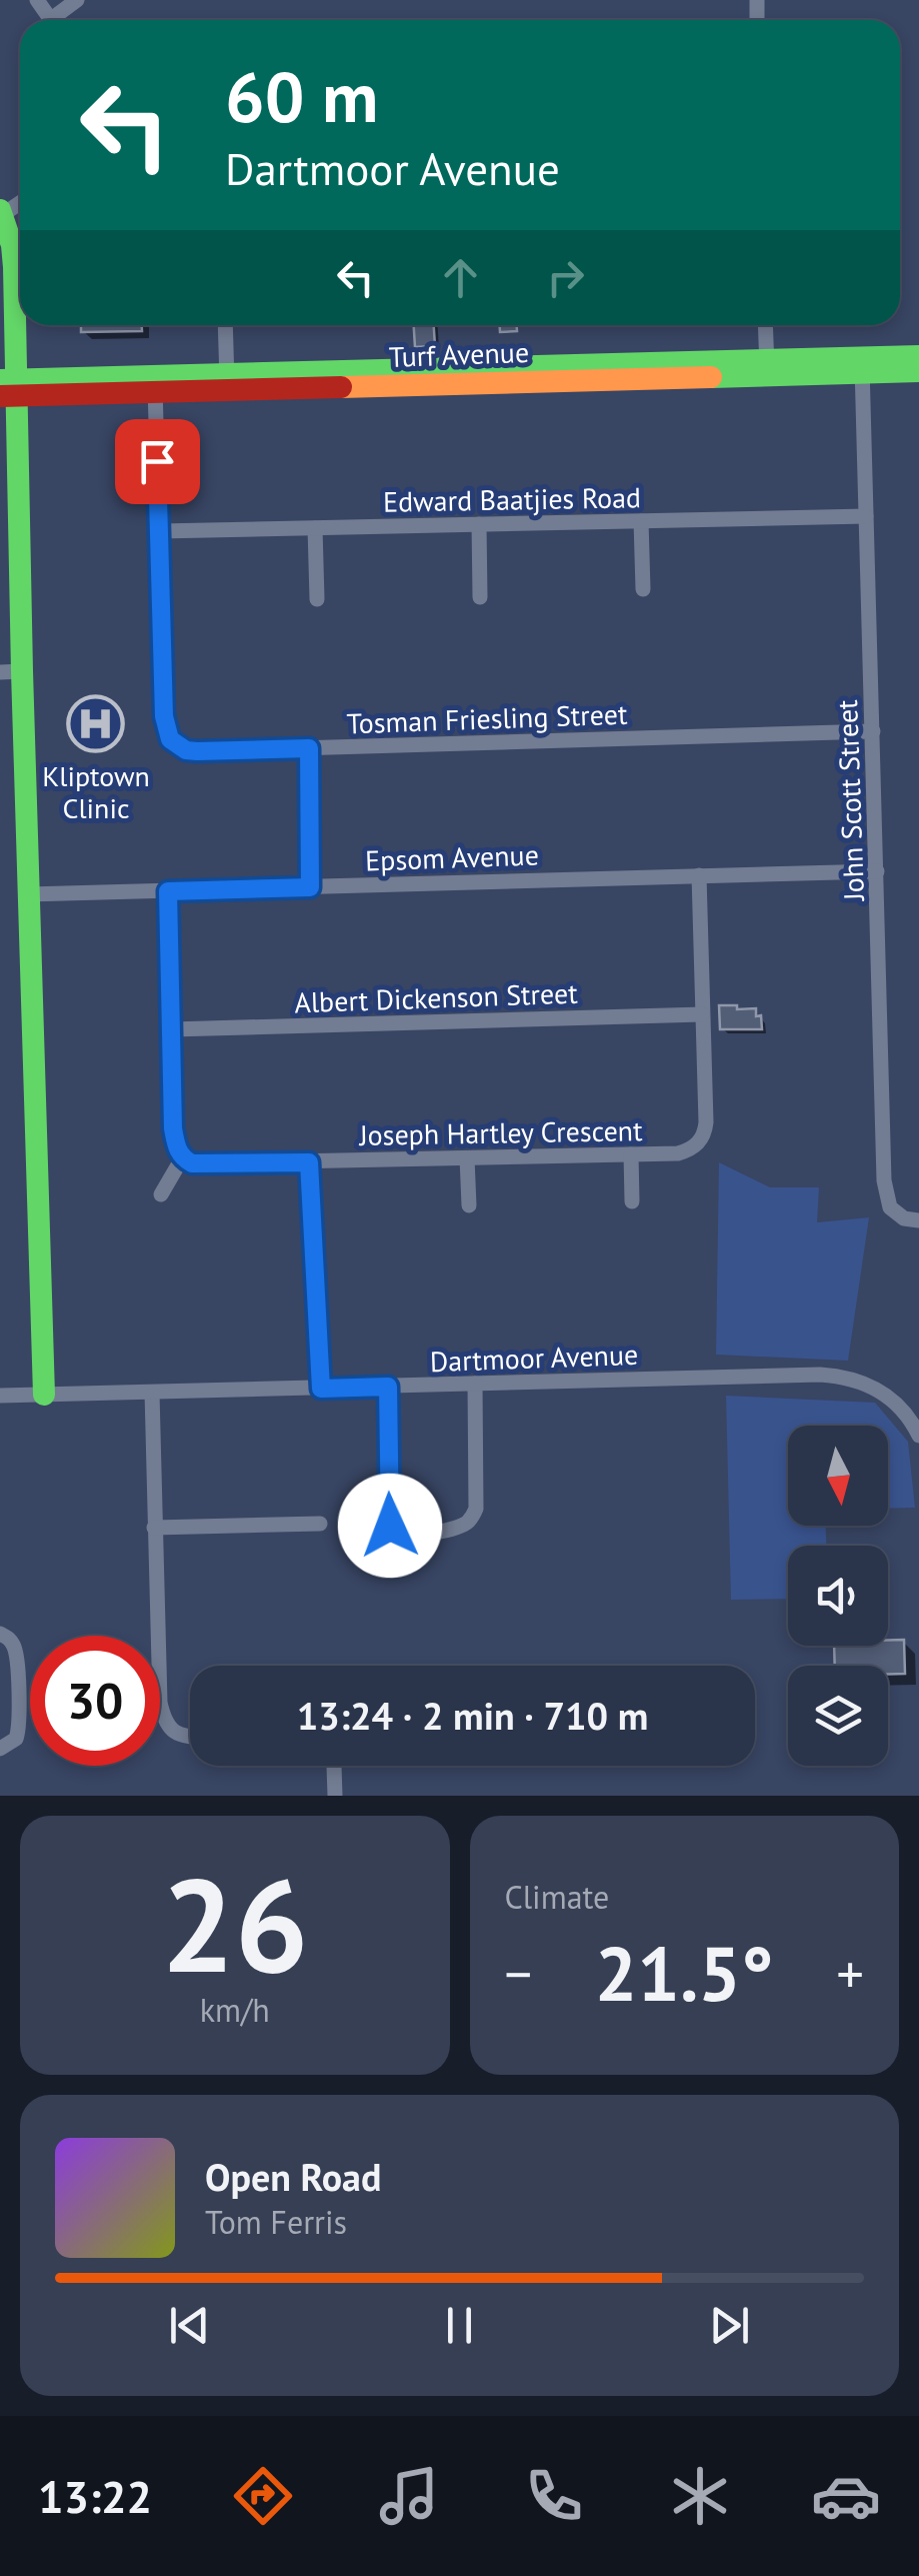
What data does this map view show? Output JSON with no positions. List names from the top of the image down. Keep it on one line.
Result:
{"streets":{"street":["Turf Avenue","Edward Baatjies Road","Tosman Friesling Street","John Scott Street","Epsom Avenue","Albert Dickenson Street","Joseph Hartley Crescent","Dartmoor Avenue"]},"crossings":[["Turf Avenue","Tosman Friesling Street"],["Turf Avenue","John Scott Street"],["Edward Baatjies Road","Tosman Friesling Street"],["Edward Baatjies Road","John Scott Street"],["Tosman Friesling Street","John Scott Street"],["John Scott Street","Epsom Avenue"],["Epsom Avenue","Joseph Hartley Crescent"],["Albert Dickenson Street","Joseph Hartley Crescent"]],"places":{"hospital":["Kliptown Clinic"]},"north":"bottom","page":{"turn":["60 m","Dartmoor Avenue"],"limit":"30","trip":"13:24 · 2 min · 710 m","tile":[["26","km/h"],"Climate"],"heat":["−","21.5°","+"],"song":["Open Road","Tom Ferris"],"tabs":"13:22"}}
